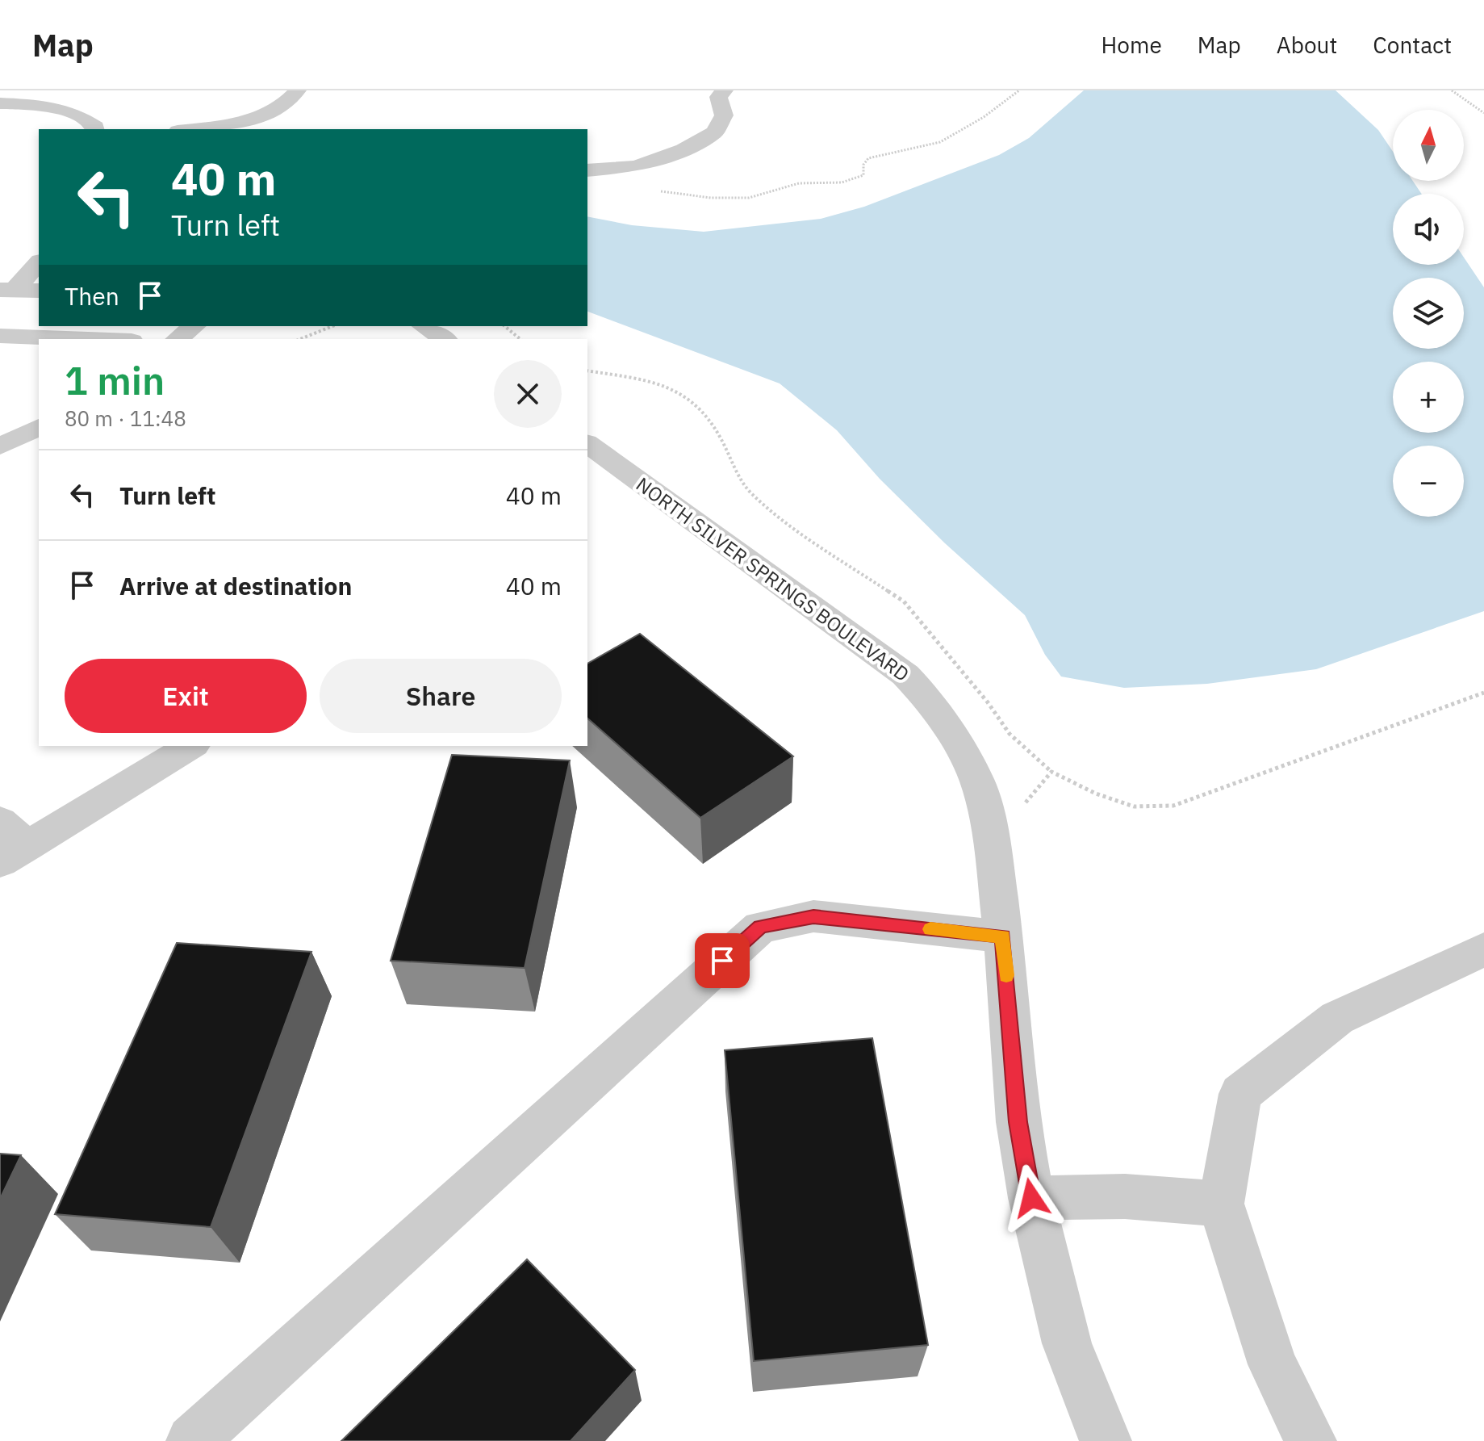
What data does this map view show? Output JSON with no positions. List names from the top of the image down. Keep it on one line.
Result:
{"streets":{"street":["NORTH SILVER SPRINGS BOULEVARD"]},"north":"top","page":{"header":"Map","nav":["Home","Map","About","Contact"],"map_buttons":["+","−"],"turn":["40 m","Turn left"],"then":"Then","heading":["1 min","80 m · 11:48"],"list":[{"name":"Turn left","value":"40 m"},{"name":"Arrive at destination","value":"40 m"}],"buttons":["Exit","Share"]}}
